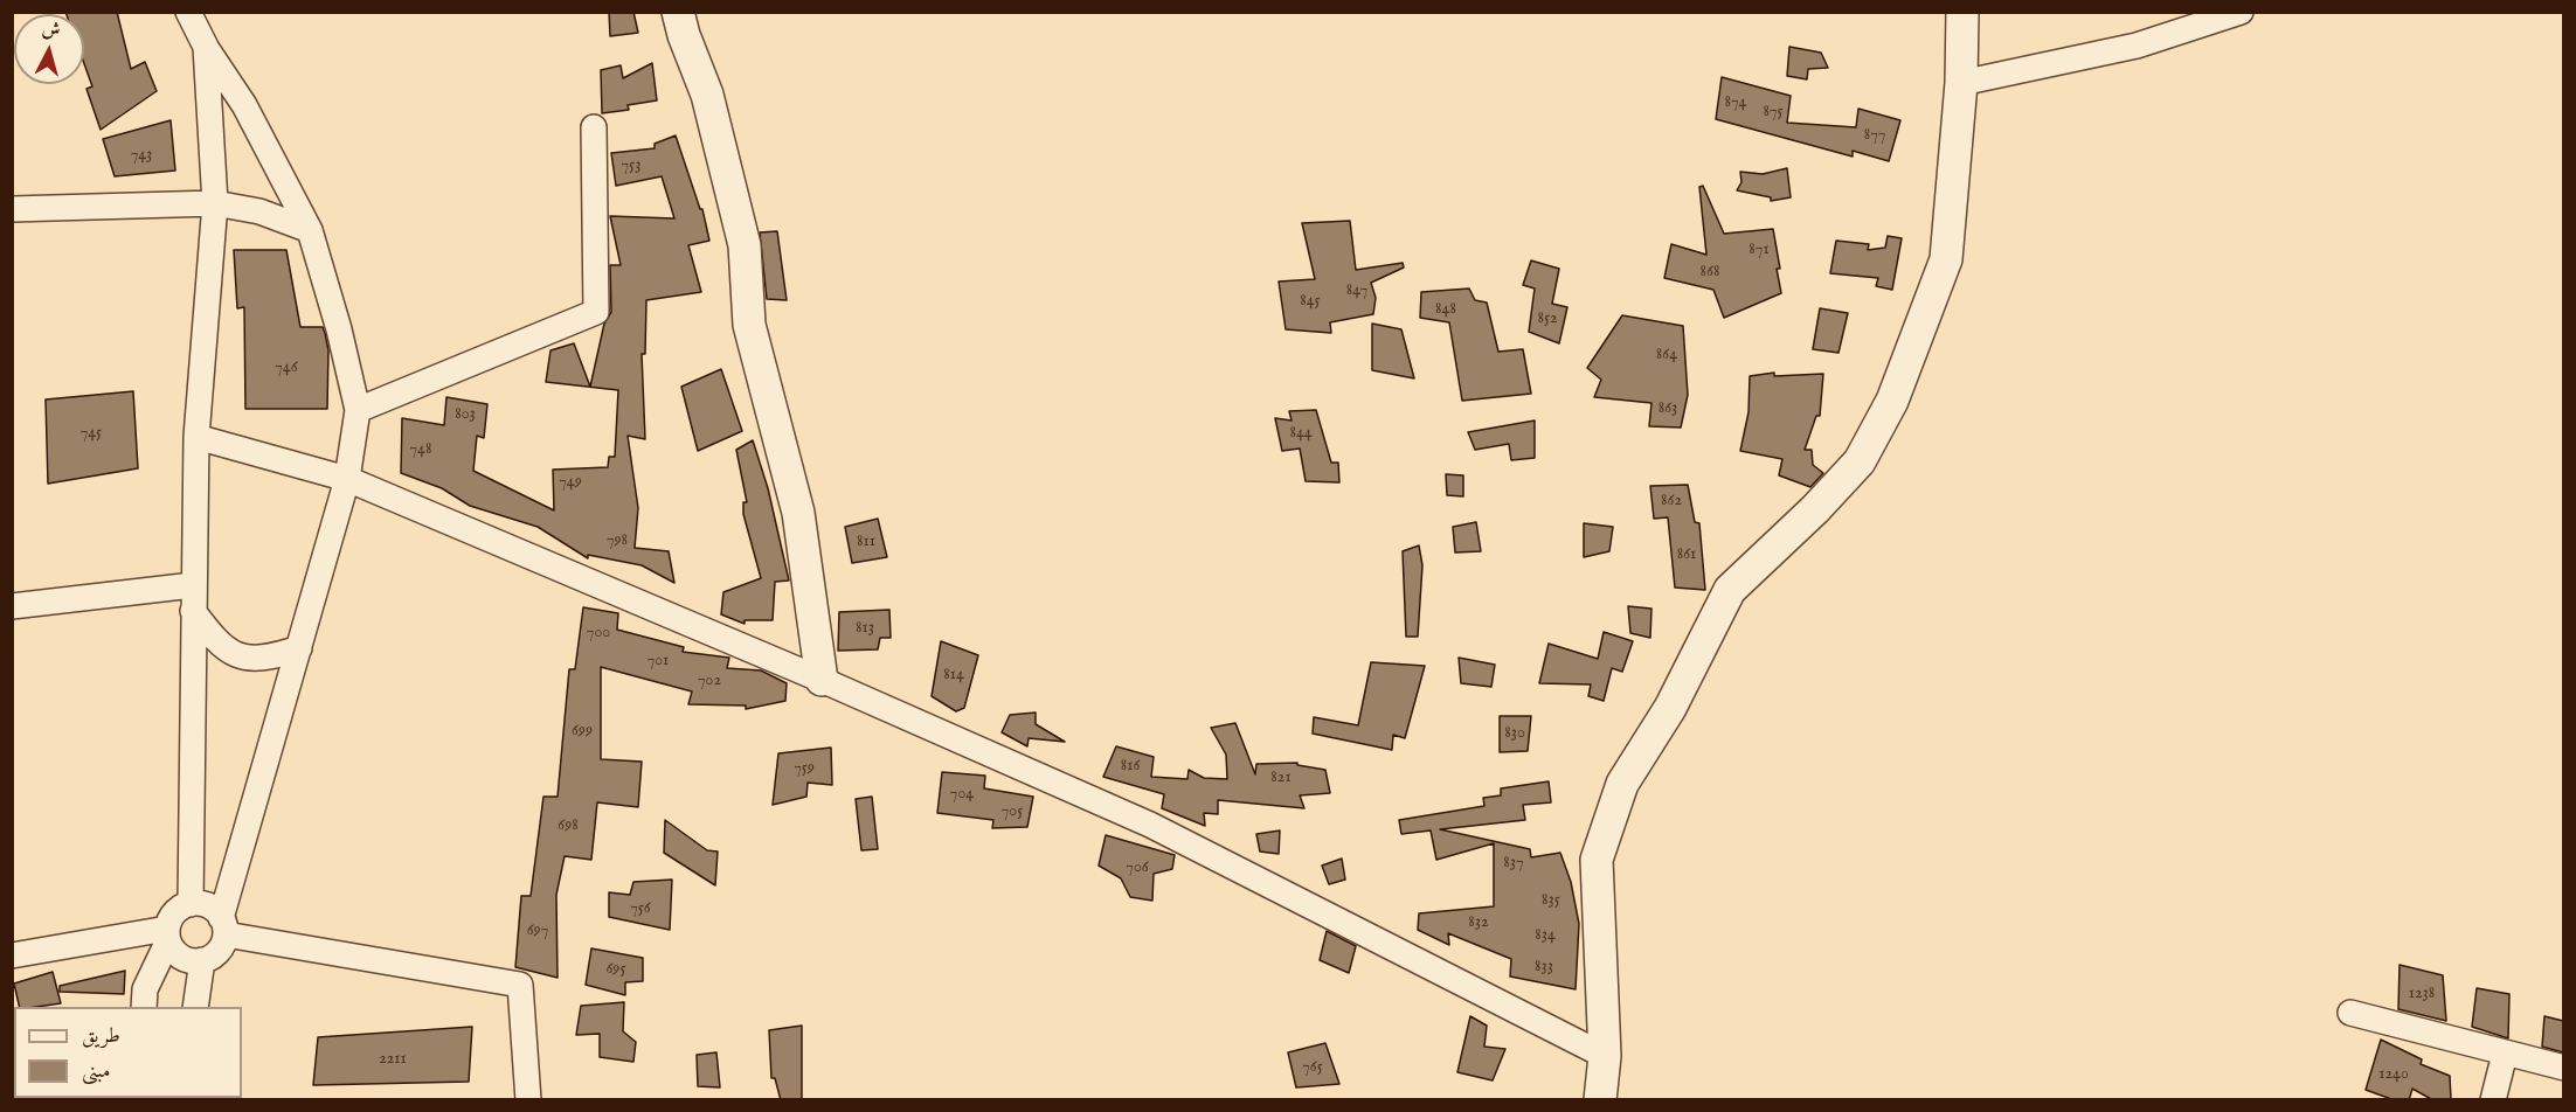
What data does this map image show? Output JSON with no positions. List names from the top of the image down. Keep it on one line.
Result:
{"house_numbers":["874","875","877","743","753","871","868","847","845","848","852","864","746","863","803","745","844","748","749","862","798","811","861","813","700","701","814","702","699","830","816","759","821","704","705","698","837","706","835","756","832","697","834","833","695","1238","2211","765","1240"],"legend":["طريق","مبنى"],"north":"top"}
